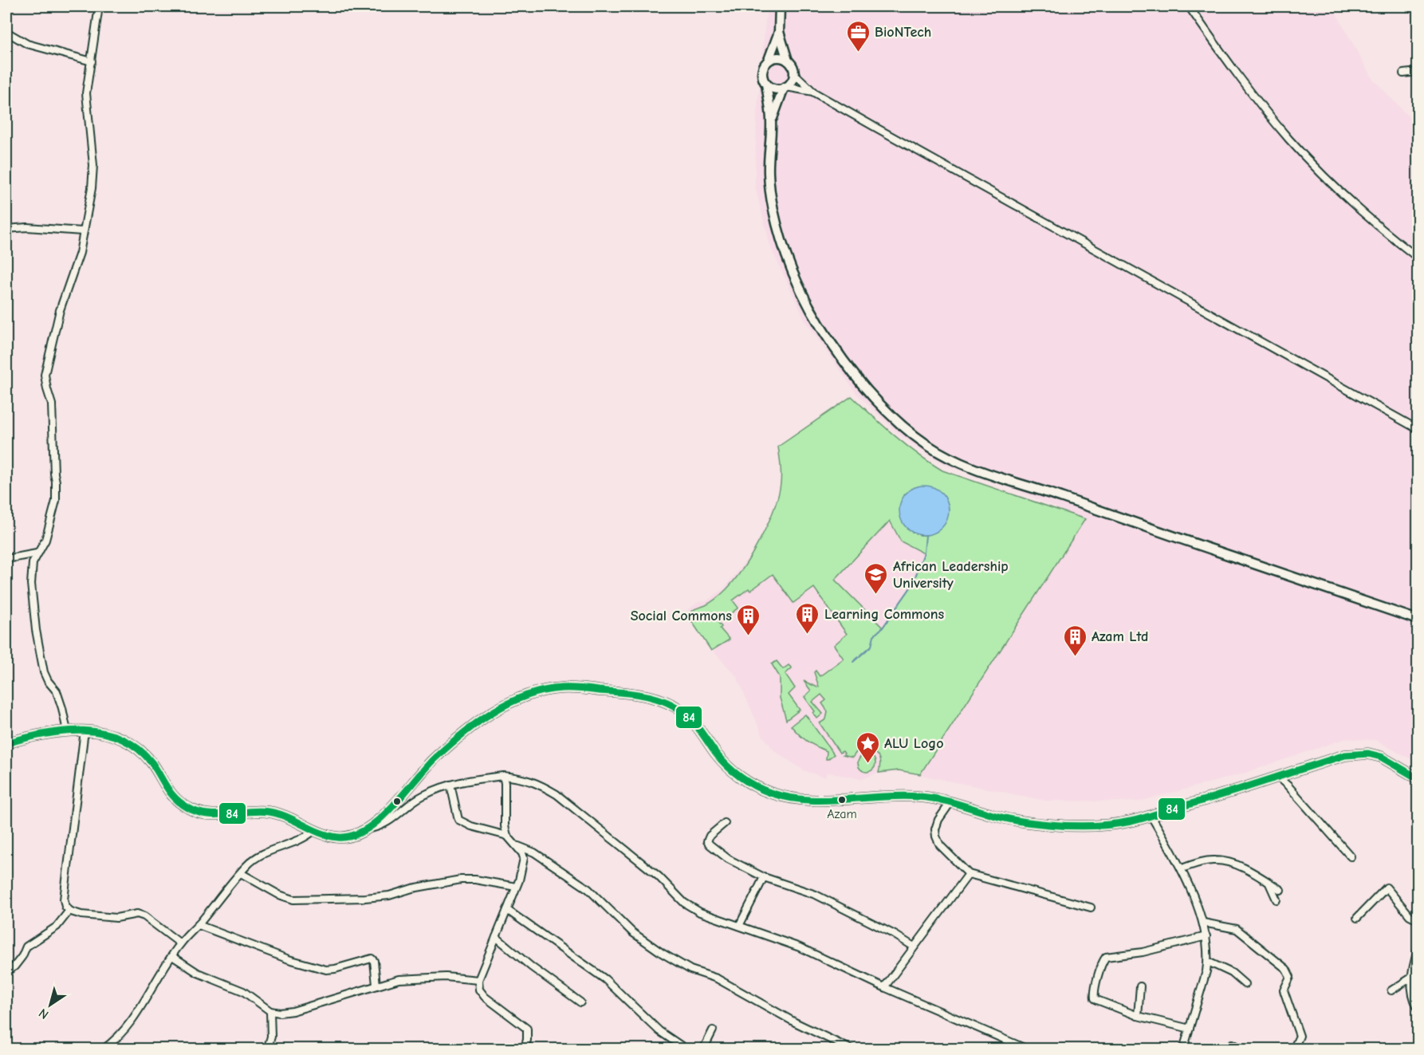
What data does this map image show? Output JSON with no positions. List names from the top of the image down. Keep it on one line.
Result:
{"places":{"office":["BioNTech"],"school or university":["African Leadership University"],"building":["Learning Commons","Social Commons","Azam Ltd"],"place":["ALU Logo"],"other":["Azam"]},"lines":["transit line 84"],"north":"bottom left"}
